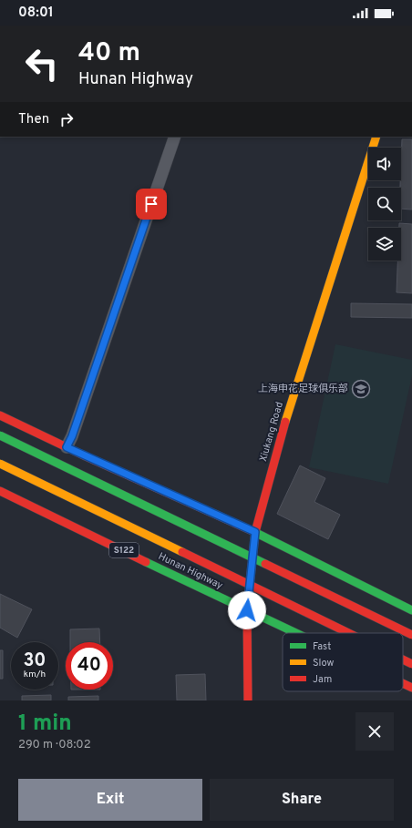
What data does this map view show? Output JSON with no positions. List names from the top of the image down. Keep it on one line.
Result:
{"streets":{"main road":["Xiukang Road","S122","Hunan Highway"]},"crossings":[["Xiukang Road","Hunan Highway"]],"places":{"school or university":["上海申花足球俱乐部"]},"legend":["Fast","Slow","Jam"],"page":{"status":"08:01","turn":["40 m","Hunan Highway"],"then":"Then","speed":"30 km/h","limit":"40","heading":["1 min","290 m · 08:02"],"buttons":["Exit","Share"]}}
